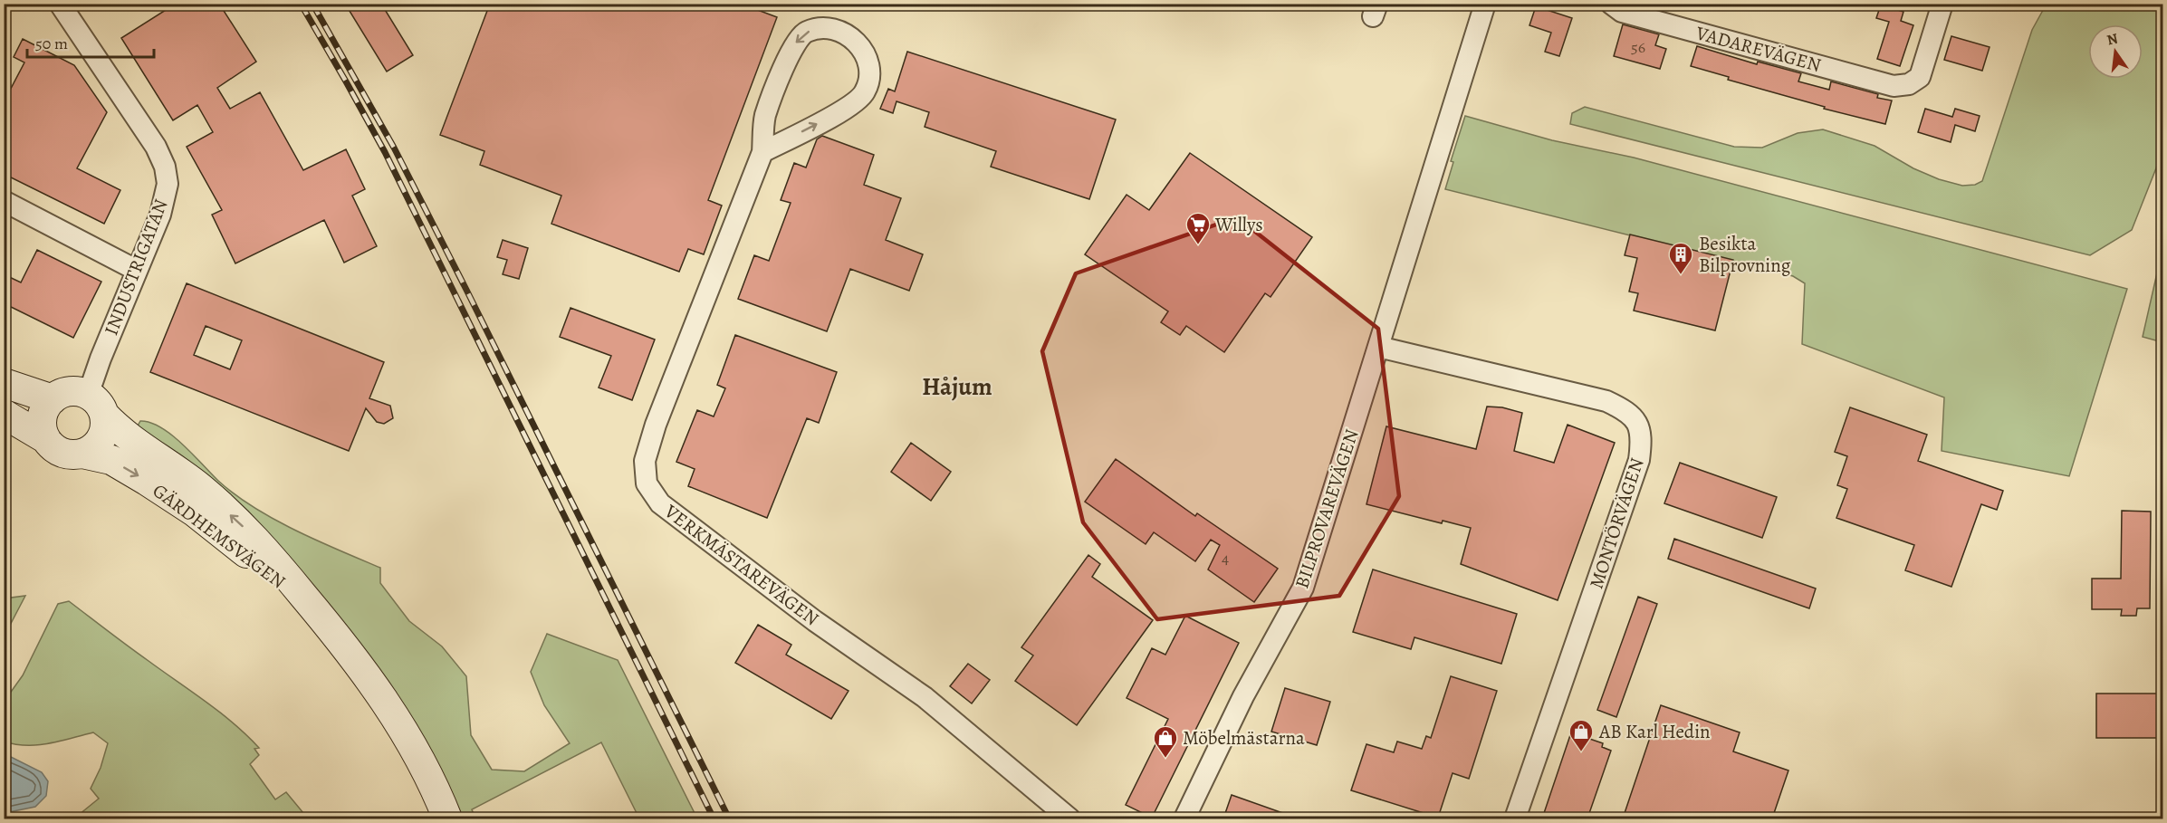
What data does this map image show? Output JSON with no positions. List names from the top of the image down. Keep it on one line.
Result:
{"streets":{"main road":["GÄRDHEMSVÄGEN"],"street":["VADAREVÄGEN","INDUSTRIGATAN","BILPROVAREVÄGEN","MONTÖRVÄGEN","VERKMÄSTAREVÄGEN"]},"crossings":[["INDUSTRIGATAN","GÄRDHEMSVÄGEN"],["BILPROVAREVÄGEN","MONTÖRVÄGEN"]],"districts":["Håjum"],"places":{"supermarket":["Willys"],"building":["Besikta Bilprovning"],"shop":["AB Karl Hedin","Möbelmästarna"]},"house_numbers":["56","4"],"scale_bar":"50 m","north":"top"}
